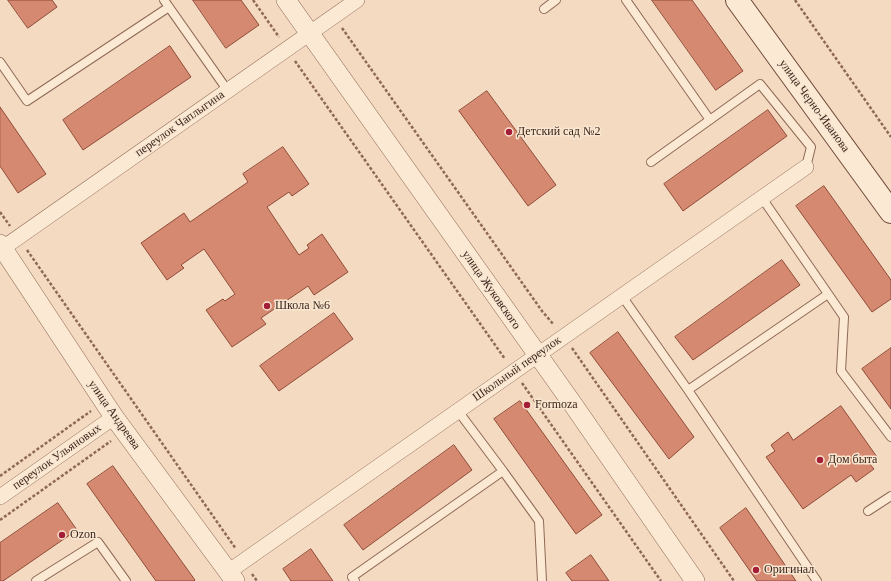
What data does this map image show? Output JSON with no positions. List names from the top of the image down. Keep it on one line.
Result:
{"streets":{"main road":["улица Черно-Иванова"],"street":["переулок Чаплыгина","улица Жуковского","Школьный переулок","улица Андреева","переулок Ульяновых"]},"crossings":[["переулок Чаплыгина","улица Жуковского"],["переулок Чаплыгина","улица Андреева"],["улица Жуковского","Школьный переулок"],["Школьный переулок","улица Андреева"],["улица Андреева","переулок Ульяновых"]],"places":["Детский сад №2","Школа №6","Formoza","Дом быта","Ozon","Оригинал"]}
